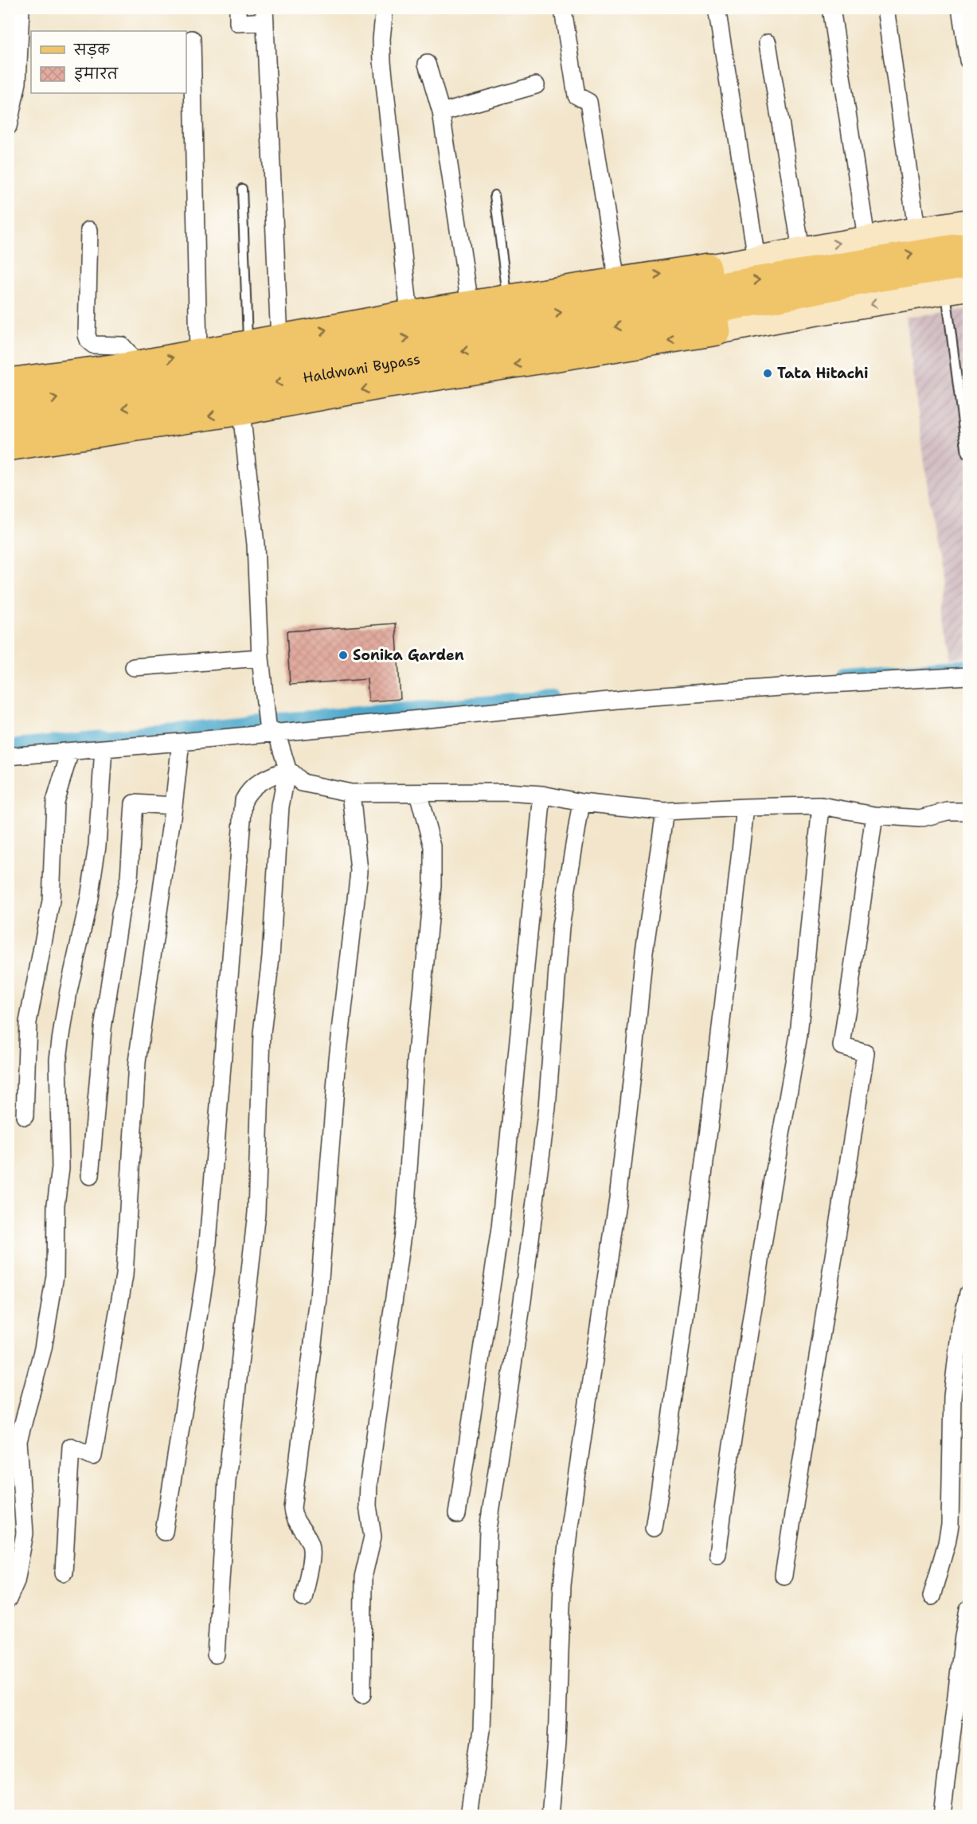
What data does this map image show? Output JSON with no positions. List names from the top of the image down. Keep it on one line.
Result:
{"streets":{"main road":["Haldwani Bypass"]},"places":["Tata Hitachi","Sonika Garden"],"legend":["सड़क","इमारत"]}
